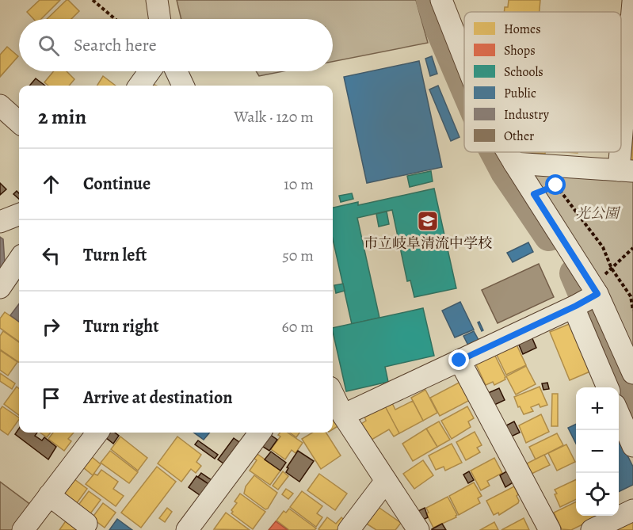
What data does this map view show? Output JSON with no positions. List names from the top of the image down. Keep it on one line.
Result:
{"parks":["光公園"],"places":{"school or university":["市立岐阜清流中学校"]},"legend":["Homes","Shops","Schools","Public","Industry","Other"],"page":{"search":"Search here","heading":["2 min","Walk · 120 m"],"list":[["Continue","10 m"],["Turn left","50 m"],["Turn right","60 m"],"Arrive at destination"],"map_buttons":["+","−"]}}
